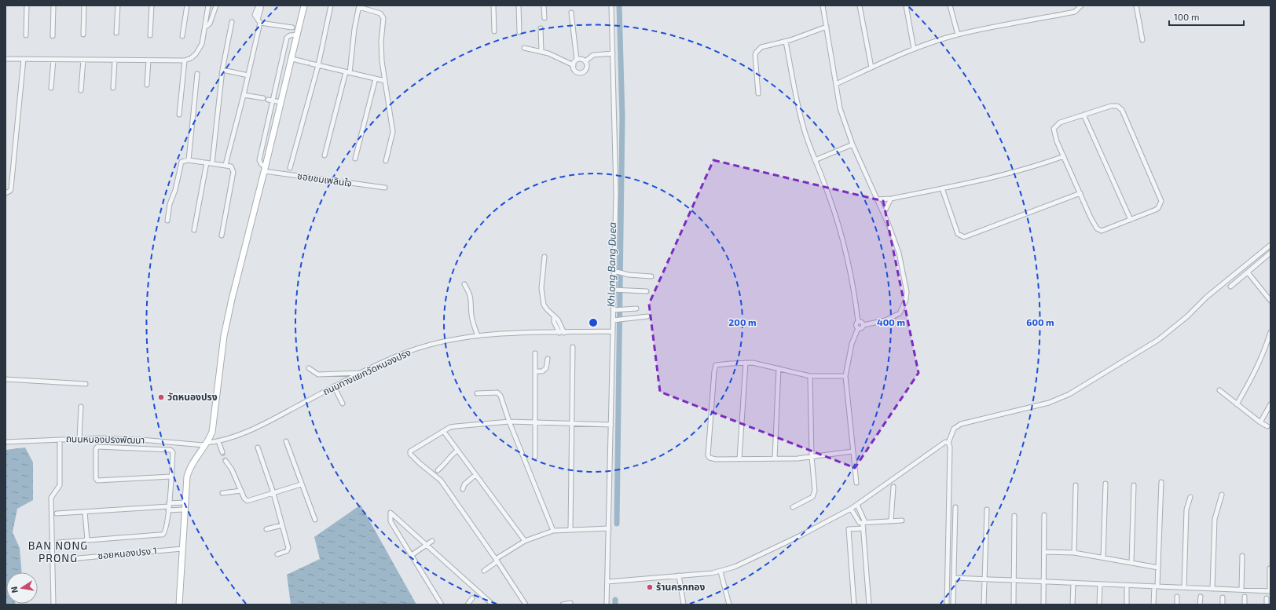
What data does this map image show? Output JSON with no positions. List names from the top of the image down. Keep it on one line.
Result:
{"streets":{"street":["ซอยชมเพลินใจ","ถนนทางแยกวัดหนองปรง","ถนนหนองปรงพัฒนา","ซอยหนองปรง 1"]},"crossings":[["ถนนทางแยกวัดหนองปรง","ถนนหนองปรงพัฒนา"]],"districts":["BAN NONG PRONG"],"water":["Khlong Bang Duea"],"places":["วัดหนองปรง","ร้านครกทอง"],"scale_bar":"100 m","north":"left","rings":["200 m","400 m","600 m"]}
